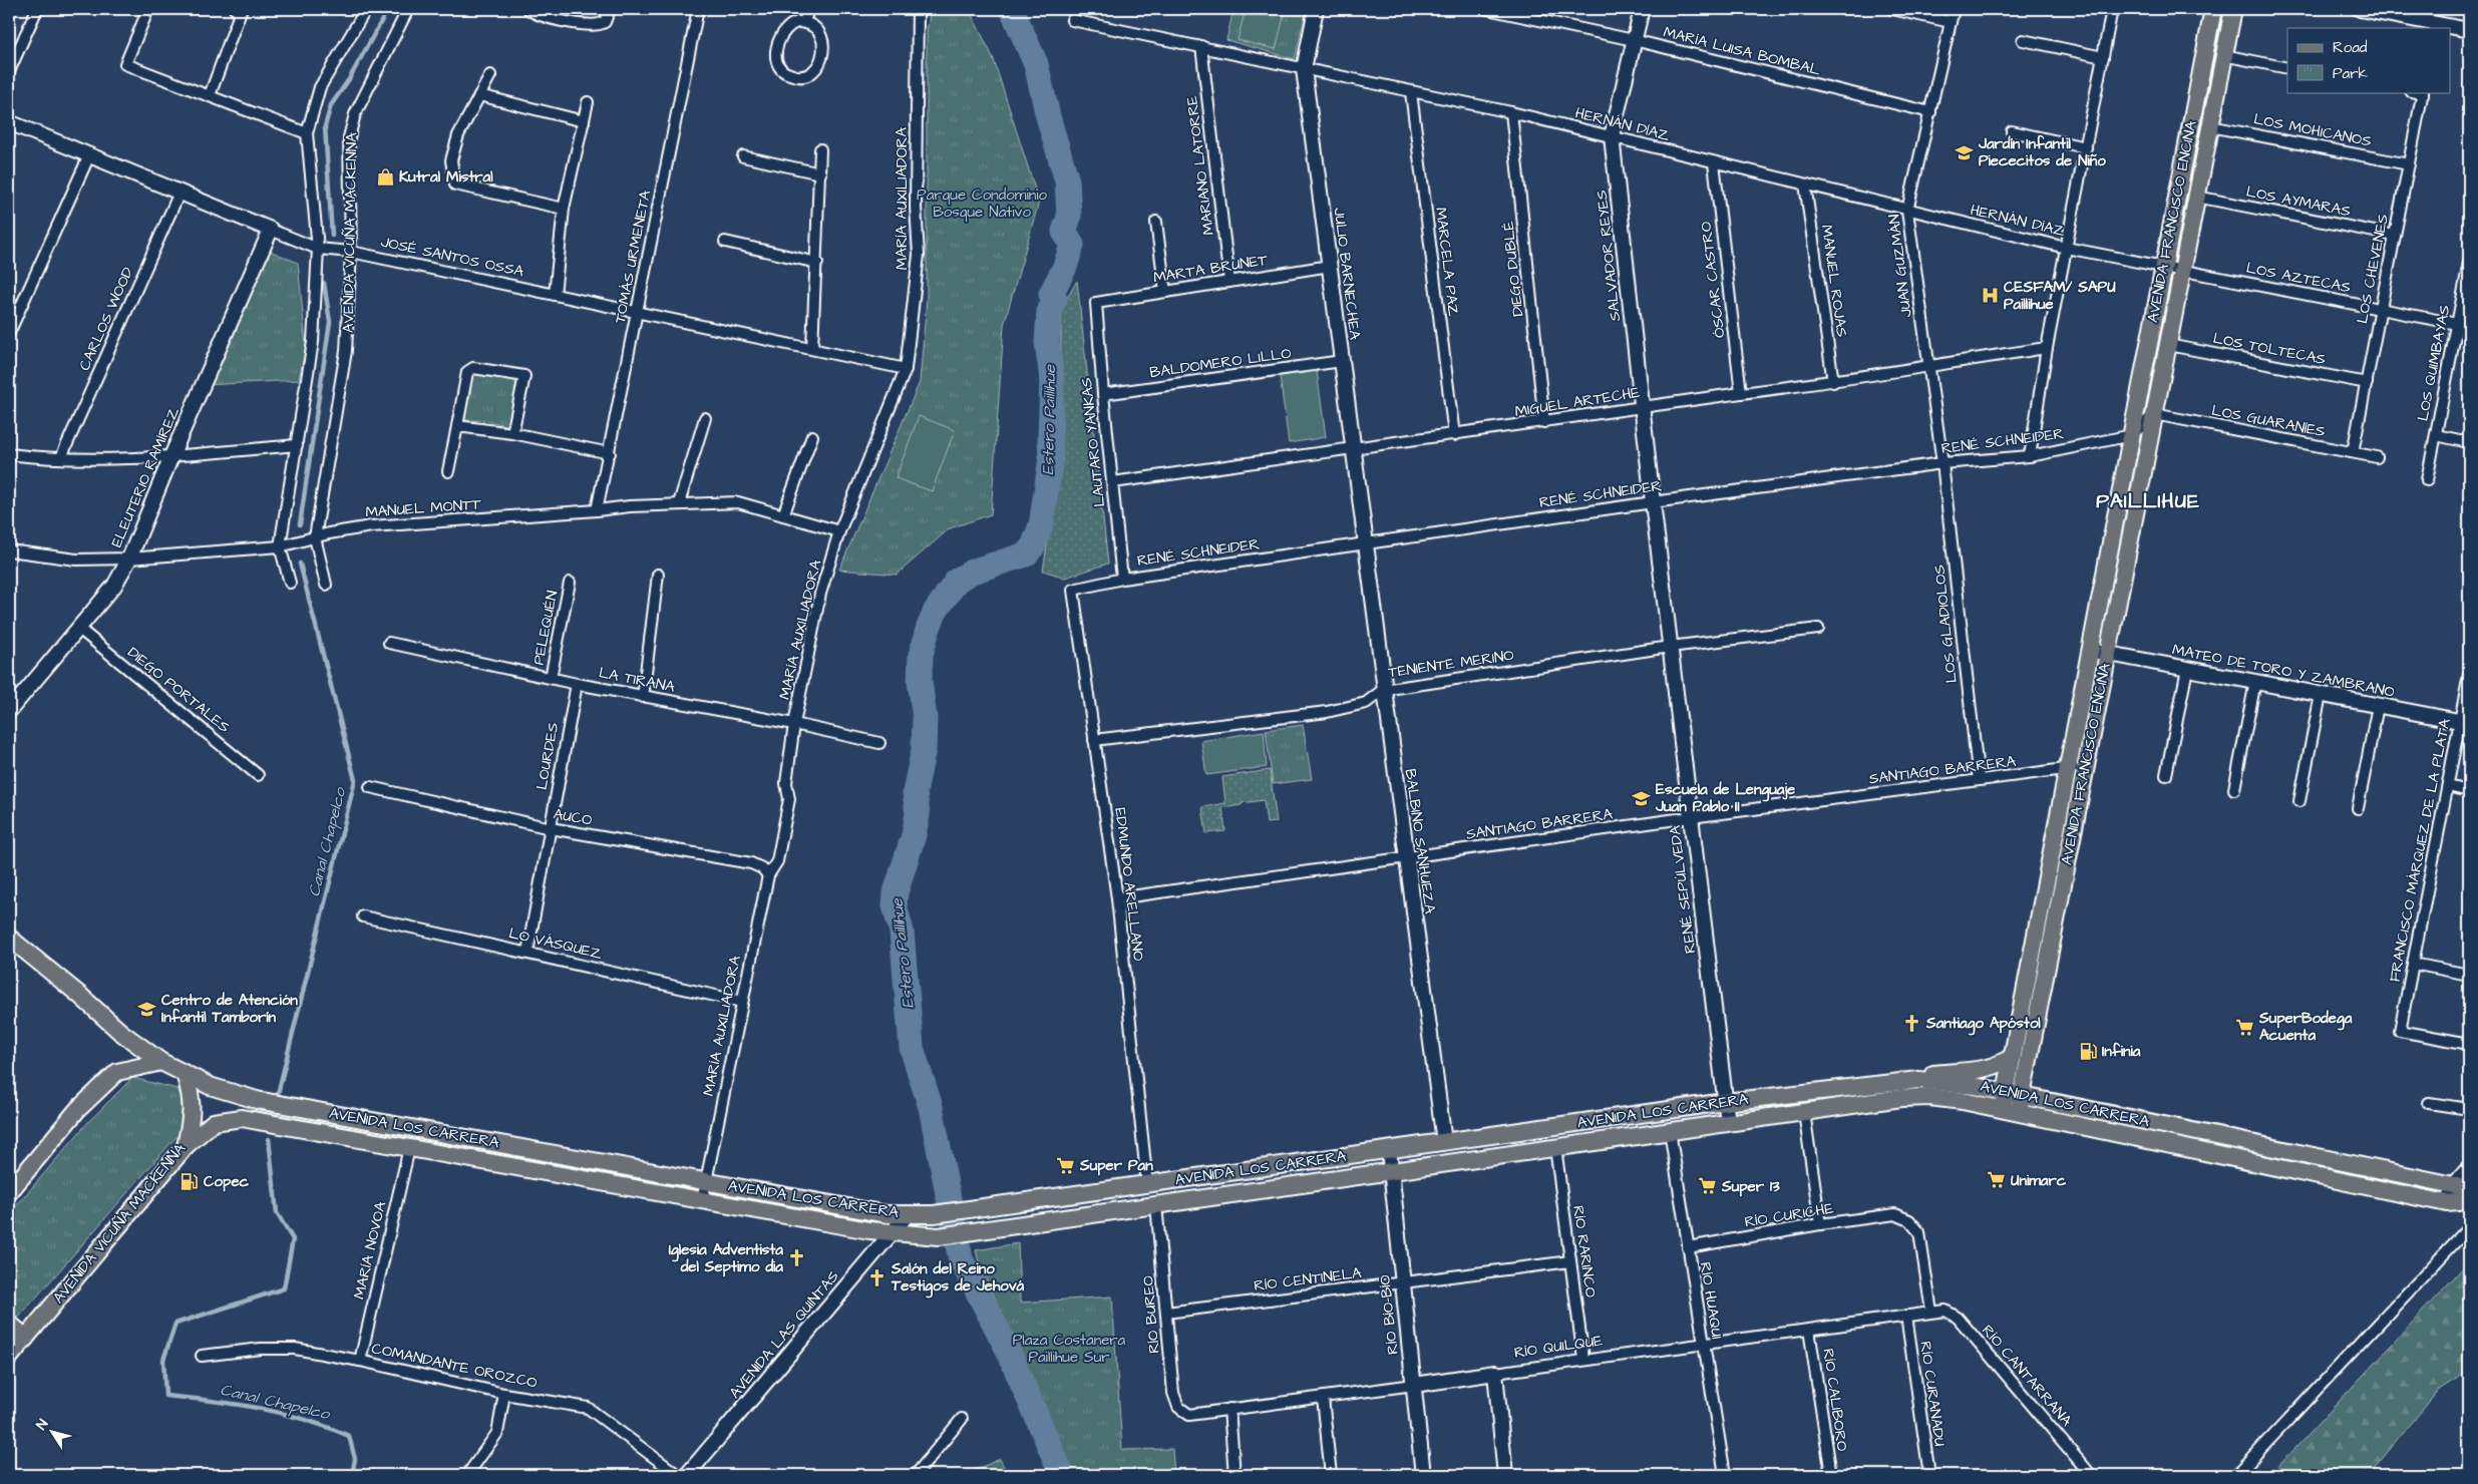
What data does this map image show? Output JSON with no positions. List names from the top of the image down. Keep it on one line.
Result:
{"streets":{"main road":["AVENIDA FRANCISCO ENCINA","AVENIDA VICUÑA MACKENNA","AVENIDA LOS CARRERA"],"street":["MARÍA LUISA BOMBAL","HERNÁN DÍAZ","LOS MOHICANOS","MARIANO LATORRE","MARÍA AUXILIADORA","LOS AYMARAS","SALVADOR REYES","JOSÉ SANTOS OSSA","TOMÁS URMENETA","MARCELA PAZ","JUAN GUZMÁN","MARTA BRUNET","DIEGO DUBLÉ","LOS CHEVENES","JULIO BARNECHEA","LOS AZTECAS","ÓSCAR CASTRO","MANUEL ROJAS","CARLOS WOOD","LOS TOLTECAS","BALDOMERO LILLO","LOS QUIMBAYAS","MIGUEL ARTECHE","LOS GUARANÍES","RENÉ SCHNEIDER","LAUTARO YANKAS","ELEUTERIO RAMÍREZ","MANUEL MONTT","LOS GLADIOLOS","PELEQUÉN","TENIENTE MERINO","MATEO DE TORO Y ZAMBRANO","LA TIRANA","DIEGO PORTALES","LOURDES","SANTIAGO BARRERA","AUCO","BALBINO SANHUEZA","FRANCISCO MÁRQUEZ DE LA PLATA","EDMUNDO ARELLANO","RENÉ SEPÚLVEDA","LO VÁSQUEZ","RÍO CURICHE","MARÍA NOVOA","RÍO RARINCO","RÍO CENTINELA","RÍO HUAQUI","RÍO BUREO","RÍO BÍO-BÍO","AVENIDA LAS QUINTAS","RÍO QUILQUE","COMANDANTE OROZCO","RÍO CANTARRANA","RÍO CURANADU","RÍO CALIBORO"]},"crossings":[["MARÍA LUISA BOMBAL","SALVADOR REYES"],["MARÍA LUISA BOMBAL","JUAN GUZMÁN"],["HERNÁN DÍAZ","MARIANO LATORRE"],["HERNÁN DÍAZ","AVENIDA FRANCISCO ENCINA"],["HERNÁN DÍAZ","SALVADOR REYES"],["HERNÁN DÍAZ","MARCELA PAZ"],["HERNÁN DÍAZ","JUAN GUZMÁN"],["HERNÁN DÍAZ","DIEGO DUBLÉ"],["HERNÁN DÍAZ","JULIO BARNECHEA"],["HERNÁN DÍAZ","LOS AZTECAS"],["HERNÁN DÍAZ","ÓSCAR CASTRO"],["HERNÁN DÍAZ","MANUEL ROJAS"],["LOS MOHICANOS","AVENIDA FRANCISCO ENCINA"],["LOS MOHICANOS","LOS CHEVENES"],["MARIANO LATORRE","MARTA BRUNET"],["MARÍA AUXILIADORA","JOSÉ SANTOS OSSA"],["MARÍA AUXILIADORA","MANUEL MONTT"],["MARÍA AUXILIADORA","LA TIRANA"],["MARÍA AUXILIADORA","AUCO"],["MARÍA AUXILIADORA","LO VÁSQUEZ"],["MARÍA AUXILIADORA","AVENIDA LOS CARRERA"],["LOS AYMARAS","AVENIDA FRANCISCO ENCINA"],["LOS AYMARAS","LOS CHEVENES"],["AVENIDA FRANCISCO ENCINA","LOS AZTECAS"],["AVENIDA FRANCISCO ENCINA","LOS TOLTECAS"],["AVENIDA FRANCISCO ENCINA","LOS GUARANÍES"],["AVENIDA FRANCISCO ENCINA","RENÉ SCHNEIDER"],["AVENIDA FRANCISCO ENCINA","MATEO DE TORO Y ZAMBRANO"],["AVENIDA FRANCISCO ENCINA","SANTIAGO BARRERA"],["AVENIDA FRANCISCO ENCINA","AVENIDA LOS CARRERA"],["AVENIDA VICUÑA MACKENNA","JOSÉ SANTOS OSSA"],["AVENIDA VICUÑA MACKENNA","MANUEL MONTT"],["AVENIDA VICUÑA MACKENNA","AVENIDA LOS CARRERA"],["SALVADOR REYES","MIGUEL ARTECHE"],["SALVADOR REYES","RENÉ SCHNEIDER"],["SALVADOR REYES","RENÉ SEPÚLVEDA"],["JOSÉ SANTOS OSSA","TOMÁS URMENETA"],["JOSÉ SANTOS OSSA","CARLOS WOOD"],["JOSÉ SANTOS OSSA","ELEUTERIO RAMÍREZ"],["TOMÁS URMENETA","MANUEL MONTT"],["MARCELA PAZ","MIGUEL ARTECHE"],["JUAN GUZMÁN","MIGUEL ARTECHE"],["JUAN GUZMÁN","RENÉ SCHNEIDER"],["JUAN GUZMÁN","LOS GLADIOLOS"],["MARTA BRUNET","JULIO BARNECHEA"],["MARTA BRUNET","LAUTARO YANKAS"],["DIEGO DUBLÉ","MIGUEL ARTECHE"],["LOS CHEVENES","LOS AZTECAS"],["LOS CHEVENES","LOS TOLTECAS"],["LOS CHEVENES","LOS GUARANÍES"],["JULIO BARNECHEA","BALDOMERO LILLO"],["JULIO BARNECHEA","MIGUEL ARTECHE"],["JULIO BARNECHEA","RENÉ SCHNEIDER"],["JULIO BARNECHEA","BALBINO SANHUEZA"],["LOS AZTECAS","LOS QUIMBAYAS"],["ÓSCAR CASTRO","MIGUEL ARTECHE"],["MANUEL ROJAS","MIGUEL ARTECHE"],["BALDOMERO LILLO","LAUTARO YANKAS"],["MIGUEL ARTECHE","LAUTARO YANKAS"],["RENÉ SCHNEIDER","LAUTARO YANKAS"],["RENÉ SCHNEIDER","LOS GLADIOLOS"],["RENÉ SCHNEIDER","BALBINO SANHUEZA"],["RENÉ SCHNEIDER","EDMUNDO ARELLANO"],["RENÉ SCHNEIDER","RENÉ SEPÚLVEDA"],["ELEUTERIO RAMÍREZ","MANUEL MONTT"],["ELEUTERIO RAMÍREZ","DIEGO PORTALES"],["LOS GLADIOLOS","SANTIAGO BARRERA"],["PELEQUÉN","LA TIRANA"],["TENIENTE MERINO","BALBINO SANHUEZA"],["TENIENTE MERINO","EDMUNDO ARELLANO"],["TENIENTE MERINO","RENÉ SEPÚLVEDA"],["MATEO DE TORO Y ZAMBRANO","FRANCISCO MÁRQUEZ DE LA PLATA"],["LA TIRANA","LOURDES"],["LOURDES","AUCO"],["LOURDES","LO VÁSQUEZ"],["SANTIAGO BARRERA","BALBINO SANHUEZA"],["SANTIAGO BARRERA","EDMUNDO ARELLANO"],["SANTIAGO BARRERA","RENÉ SEPÚLVEDA"],["BALBINO SANHUEZA","AVENIDA LOS CARRERA"],["EDMUNDO ARELLANO","AVENIDA LOS CARRERA"],["RENÉ SEPÚLVEDA","AVENIDA LOS CARRERA"],["AVENIDA LOS CARRERA","MARÍA NOVOA"],["AVENIDA LOS CARRERA","RÍO RARINCO"],["AVENIDA LOS CARRERA","RÍO HUAQUI"],["AVENIDA LOS CARRERA","RÍO BUREO"],["AVENIDA LOS CARRERA","RÍO BÍO-BÍO"],["AVENIDA LOS CARRERA","AVENIDA LAS QUINTAS"],["RÍO CURICHE","RÍO HUAQUI"],["RÍO CURICHE","RÍO QUILQUE"],["RÍO CURICHE","RÍO CANTARRANA"],["MARÍA NOVOA","COMANDANTE OROZCO"],["RÍO RARINCO","RÍO CENTINELA"],["RÍO RARINCO","RÍO QUILQUE"],["RÍO CENTINELA","RÍO BUREO"],["RÍO CENTINELA","RÍO BÍO-BÍO"],["RÍO HUAQUI","RÍO QUILQUE"],["RÍO BUREO","RÍO QUILQUE"],["RÍO BÍO-BÍO","RÍO QUILQUE"],["RÍO QUILQUE","RÍO CANTARRANA"],["RÍO QUILQUE","RÍO CURANADU"],["RÍO QUILQUE","RÍO CALIBORO"]],"districts":["PAILLIHUE"],"water":["Estero Paillihue","Canal Chapelco"],"parks":["Parque Condominio Bosque Nativo","Plaza Costanera Paillihue Sur"],"places":{"school or university":["Jardín Infantil Piececitos de Niño","Escuela de Lenguaje Juan Pablo II","Centro de Atención Infantil Tamborín"],"shop":["Kutral Mistral"],"hospital":["CESFAM/ SAPU Paillihue"],"church":["Santiago Apóstol","Iglesia Adventista del Septimo dia","Salón del Reino Testigos de Jehová"],"supermarket":["SuperBodega Acuenta","Super Pan","Unimarc","Super 13"],"fuel station":["Infinia","Copec"]},"legend":["Road","Park"],"north":"top left"}
